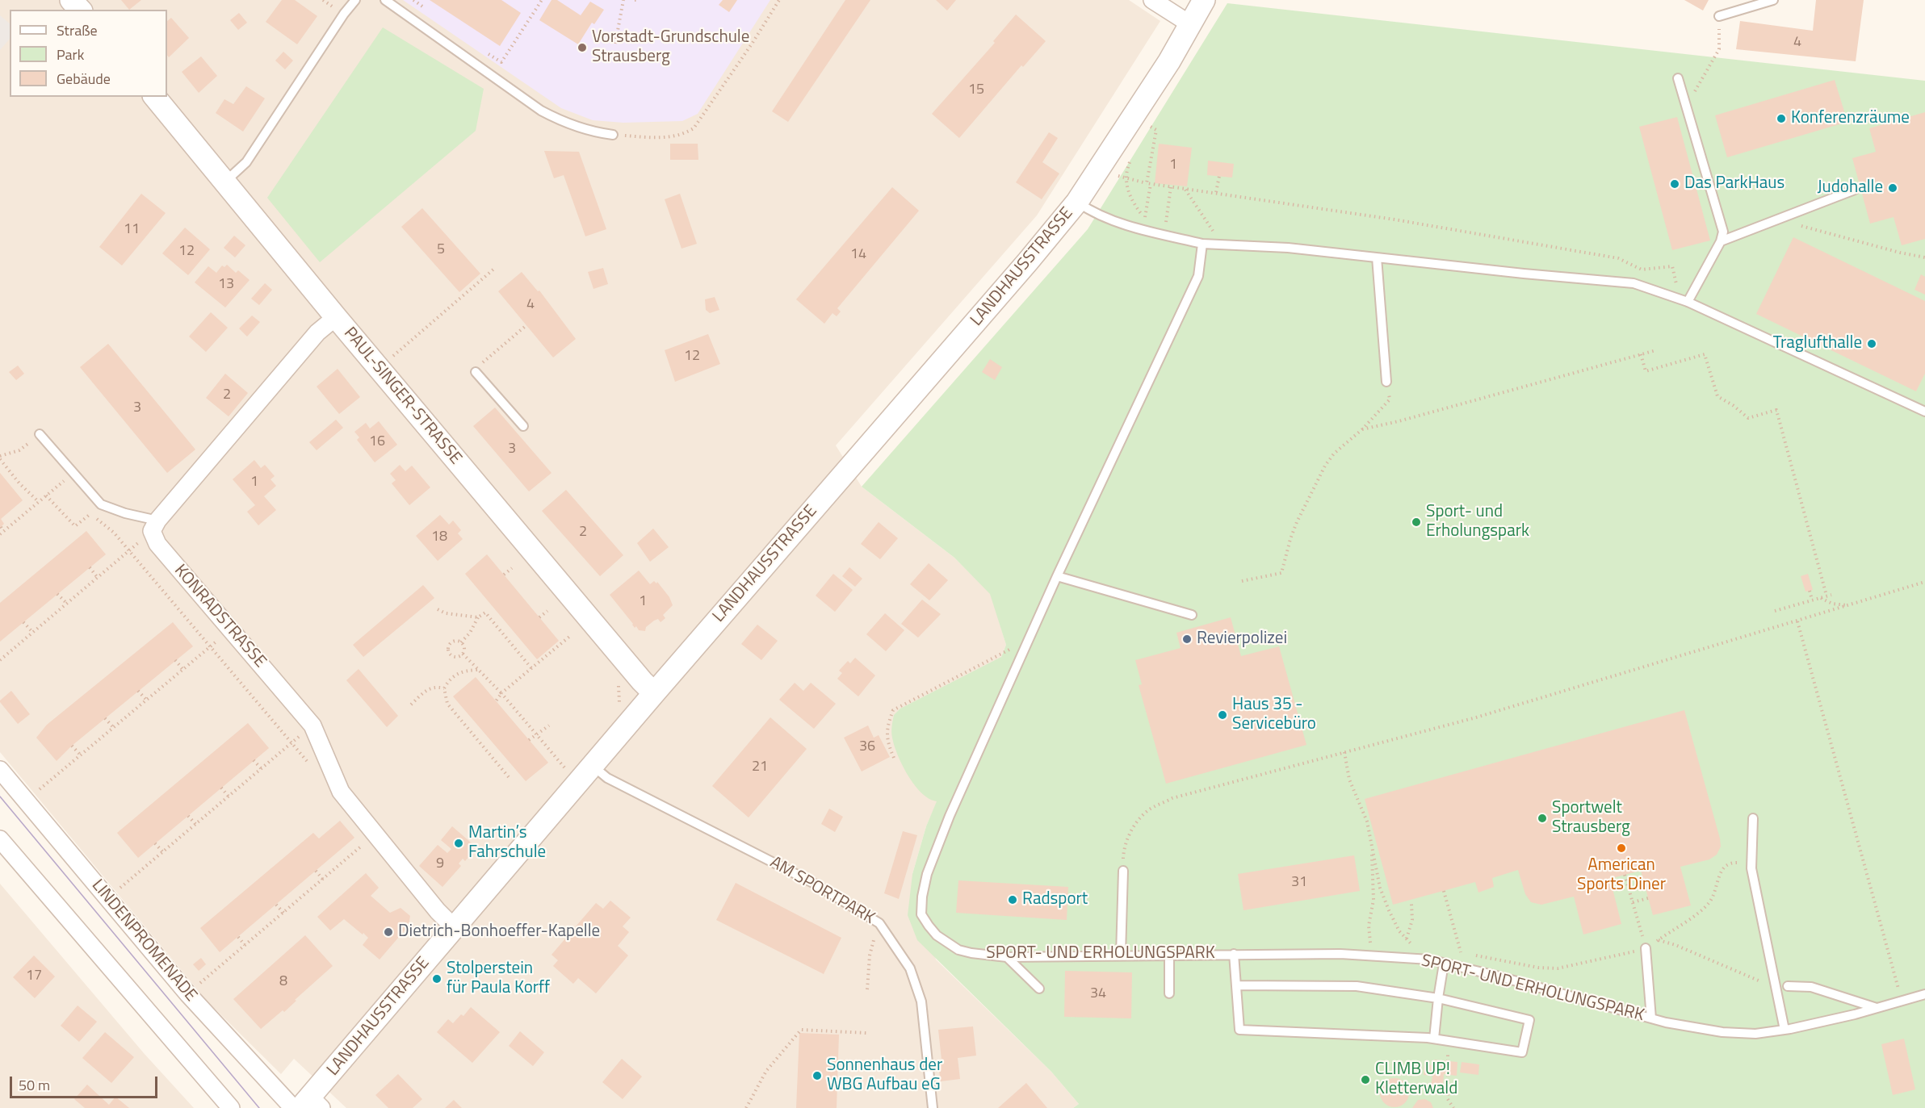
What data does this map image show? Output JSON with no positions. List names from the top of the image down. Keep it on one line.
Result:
{"streets":{"street":["LANDHAUSSTRASSE","PAUL-SINGER-STRASSE","KONRADSTRASSE","LINDENPROMENADE"],"lane":["AM SPORTPARK","SPORT- UND ERHOLUNGSPARK"]},"crossings":[["LANDHAUSSTRASSE","PAUL-SINGER-STRASSE"],["LANDHAUSSTRASSE","KONRADSTRASSE"],["LANDHAUSSTRASSE","AM SPORTPARK"],["LANDHAUSSTRASSE","LINDENPROMENADE"]],"places":["Vorstadt-Grundschule Strausberg","Konferenzräume","Das ParkHaus","Judohalle","Traglufthalle","Sport- und Erholungspark","Revierpolizei","Haus 35 - Servicebüro","Sportwelt Strausberg","Martin’s Fahrschule","American Sports Diner","Radsport","Dietrich-Bonhoeffer-Kapelle","Stolperstein für Paula Korff","Sonnenhaus der WBG Aufbau eG","CLIMB UP! Kletterwald"],"house_numbers":["4","15","1","11","5","12","14","13","4","12","2","3","16","3","1","2","18","1","36","21","9","31","17","8","34"],"legend":["Straße","Park","Gebäude"],"scale_bar":"50 m"}
